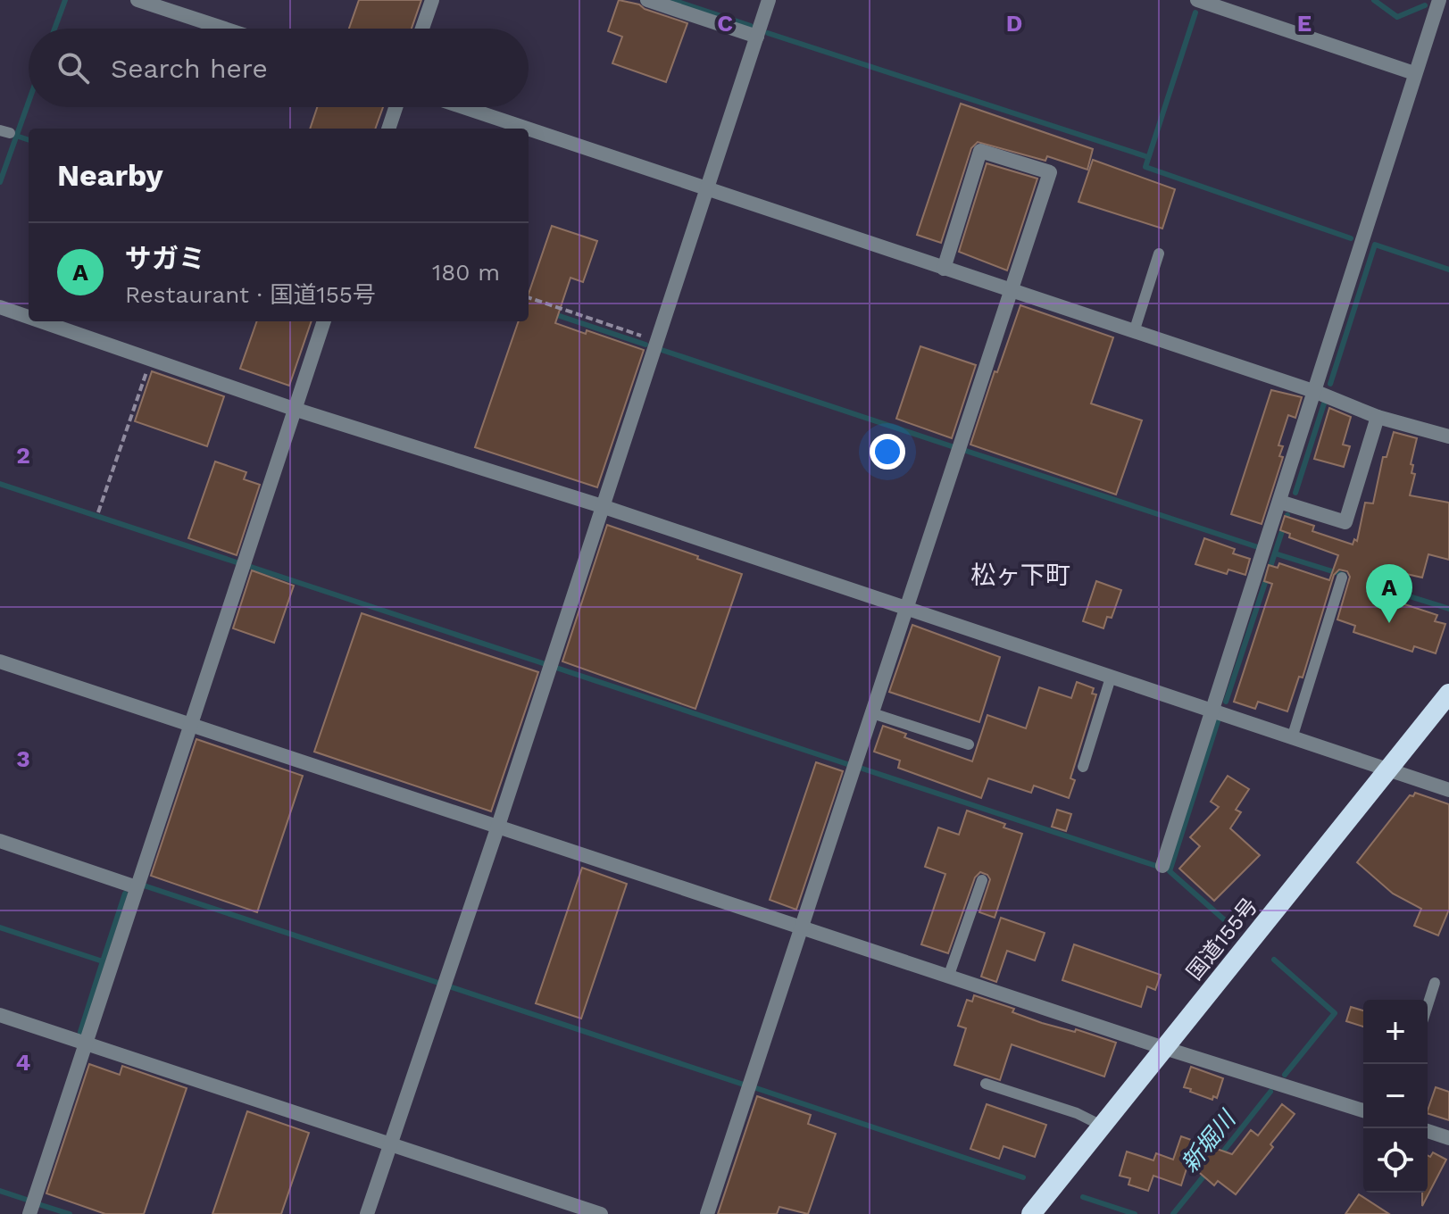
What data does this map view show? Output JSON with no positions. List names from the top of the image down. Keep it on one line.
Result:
{"streets":{"highway":["国道155号"]},"districts":["松ヶ下町"],"water":["新堀川"],"page":{"search":"Search here","heading":"Nearby","list":[{"mark":"A","name":"サガミ","note":"Restaurant · 国道155号","value":"180 m"}],"pins":"A","map_buttons":["+","−"]},"grid":{"columns":["C","D","E"],"rows":["2","3","4"]}}
